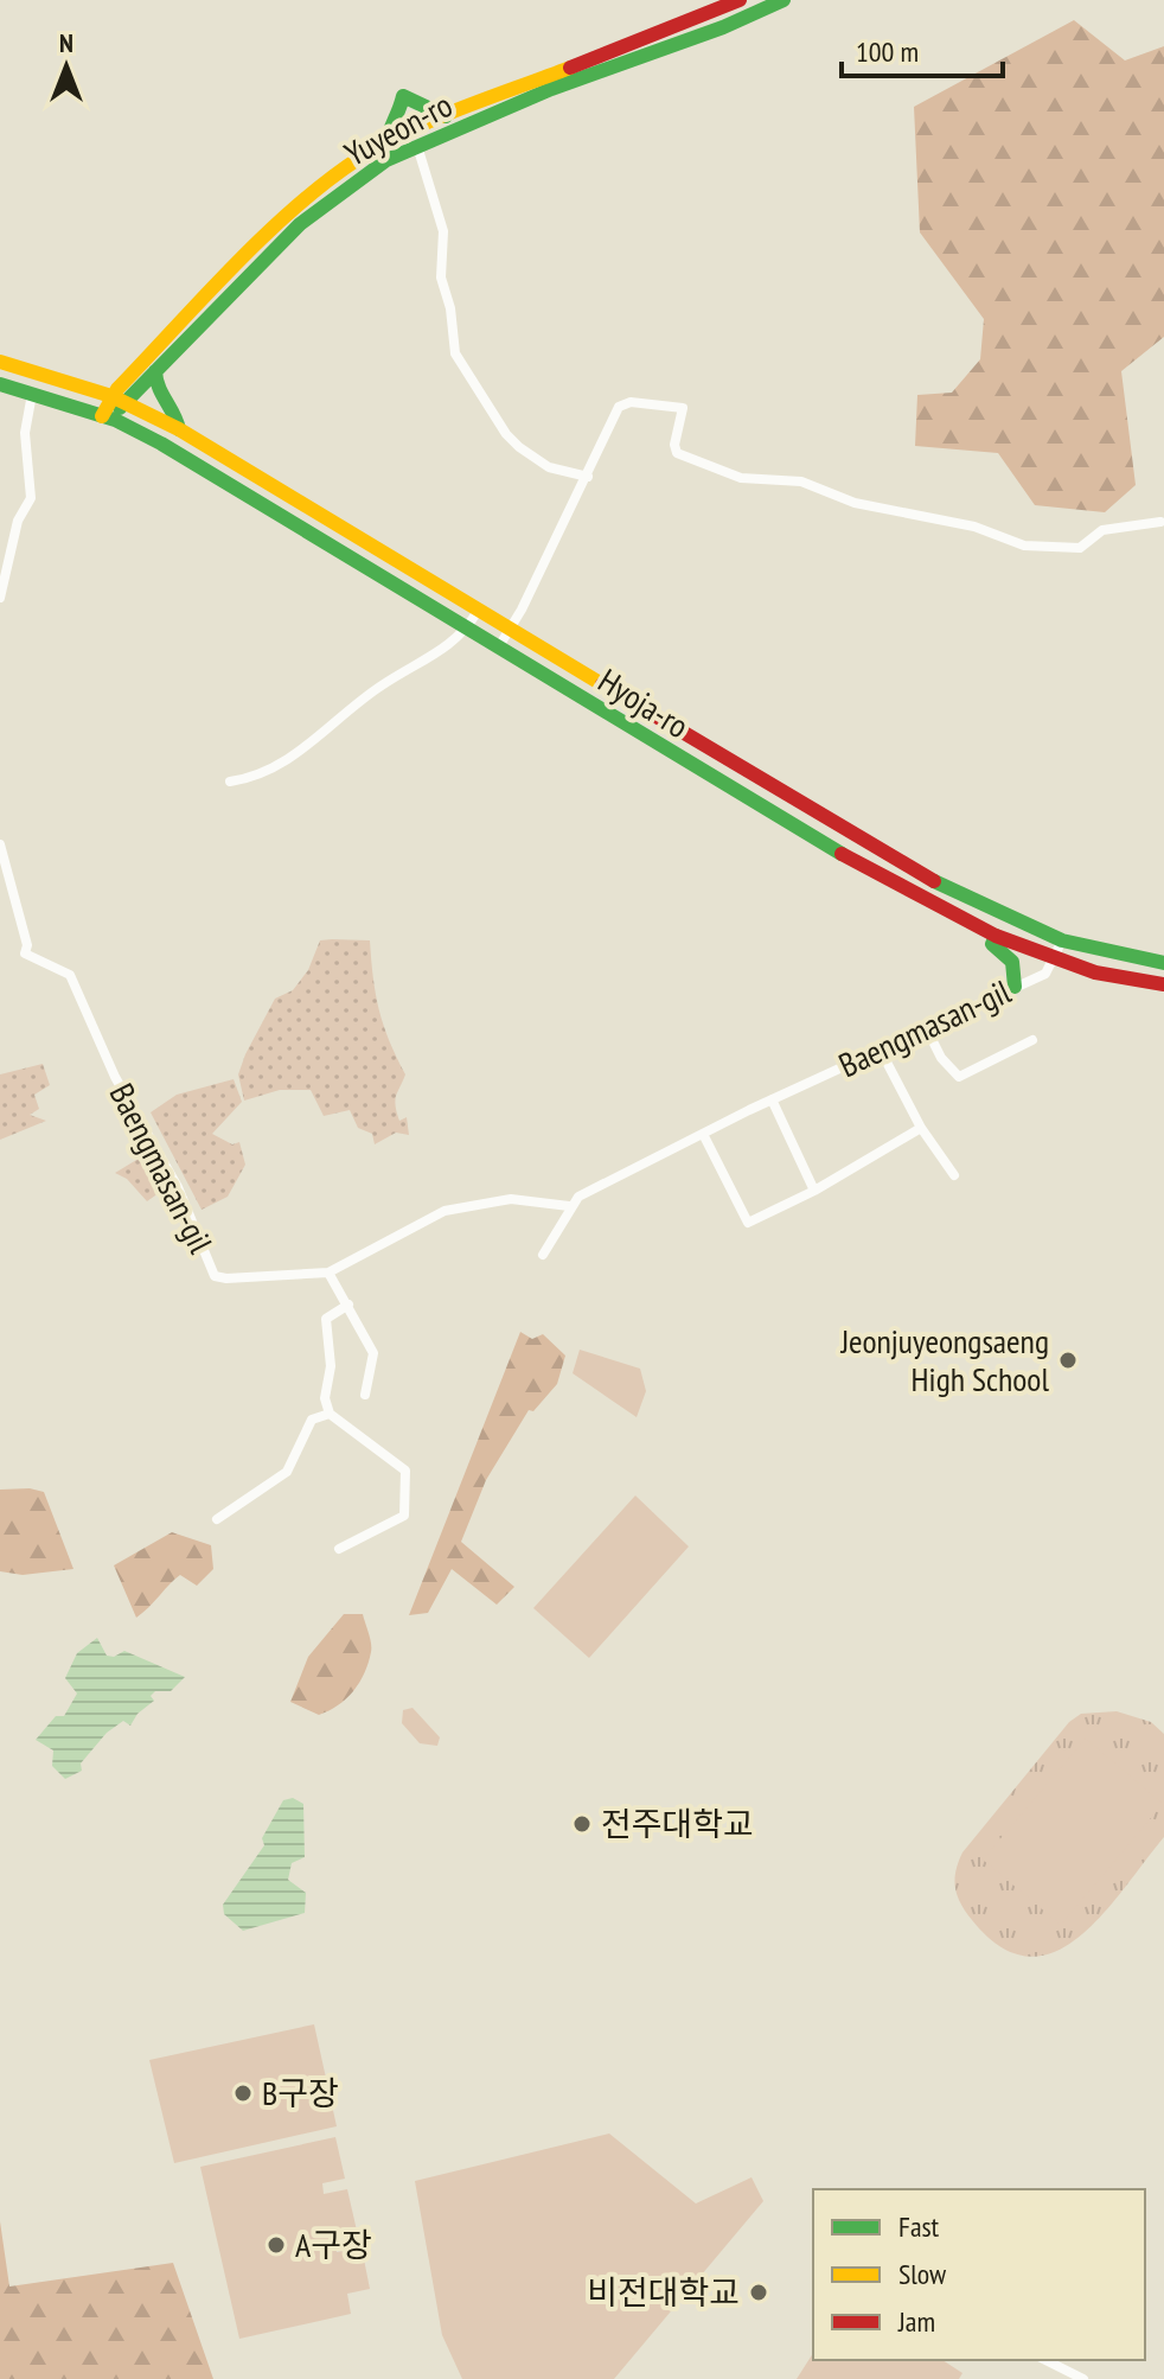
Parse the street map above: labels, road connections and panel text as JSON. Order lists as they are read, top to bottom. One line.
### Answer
{"streets":{"main road":["Yuyeon-ro","Hyoja-ro"],"street":["Baengmasan-gil"]},"crossings":[["Yuyeon-ro","Hyoja-ro"],["Hyoja-ro","Baengmasan-gil"]],"places":["Jeonjuyeongsaeng High School","전주대학교","B구장","A구장","비전대학교"],"legend":["Fast","Slow","Jam"],"scale_bar":"100 m","north":"top"}
